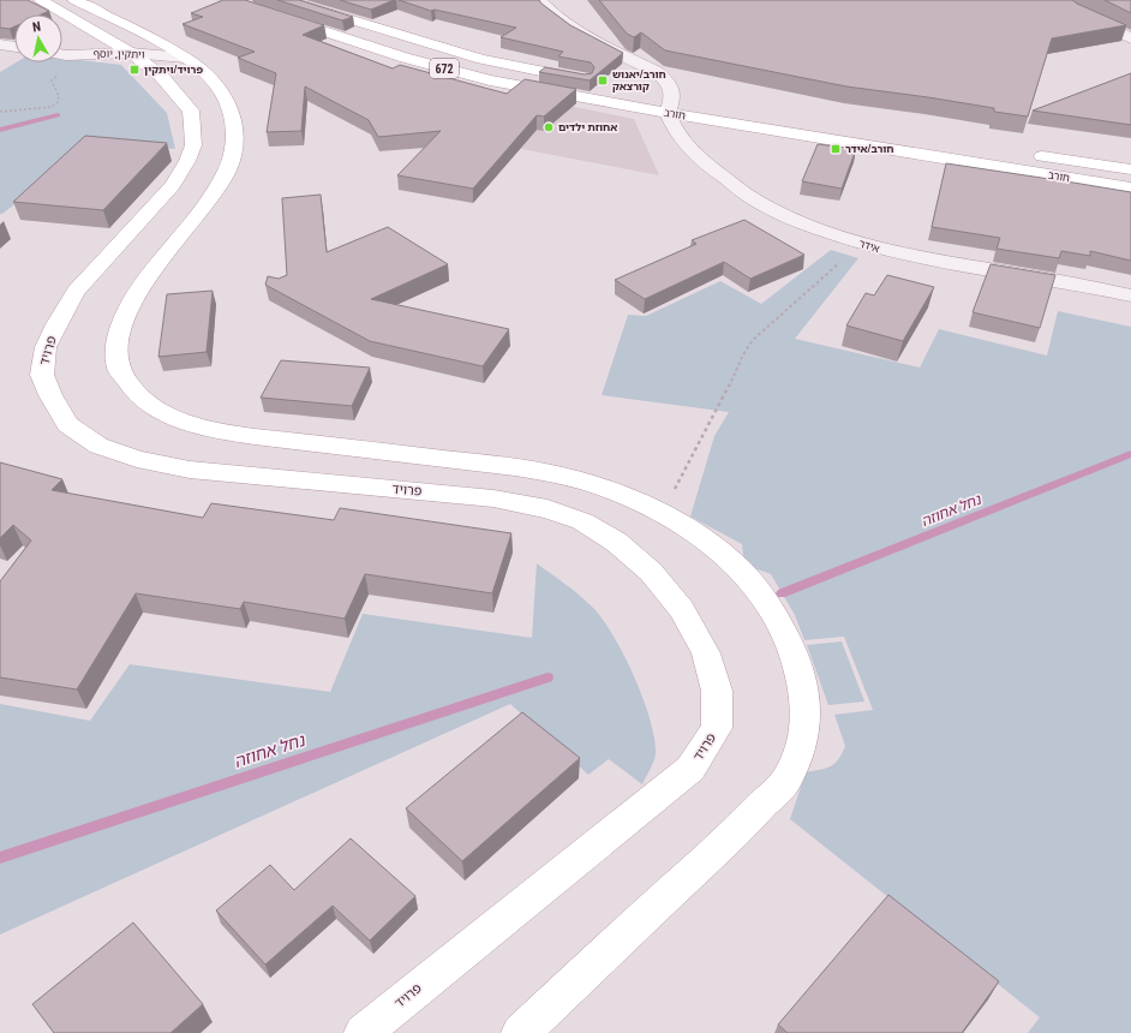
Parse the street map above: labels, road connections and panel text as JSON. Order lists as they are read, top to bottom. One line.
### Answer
{"streets":{"main road":["672","חורב","פרויד"],"street":["ויתקין, יוסף","אידר"]},"crossings":[["ויתקין, יוסף","פרויד"],["חורב","אידר"]],"water":["נחל אחוזה"],"places":{"transit":["פרויד/ויתקין","חורב/יאנוש קורצאק","חורב/אידר"],"other":["אחוזת ילדים"]},"north":"top"}
